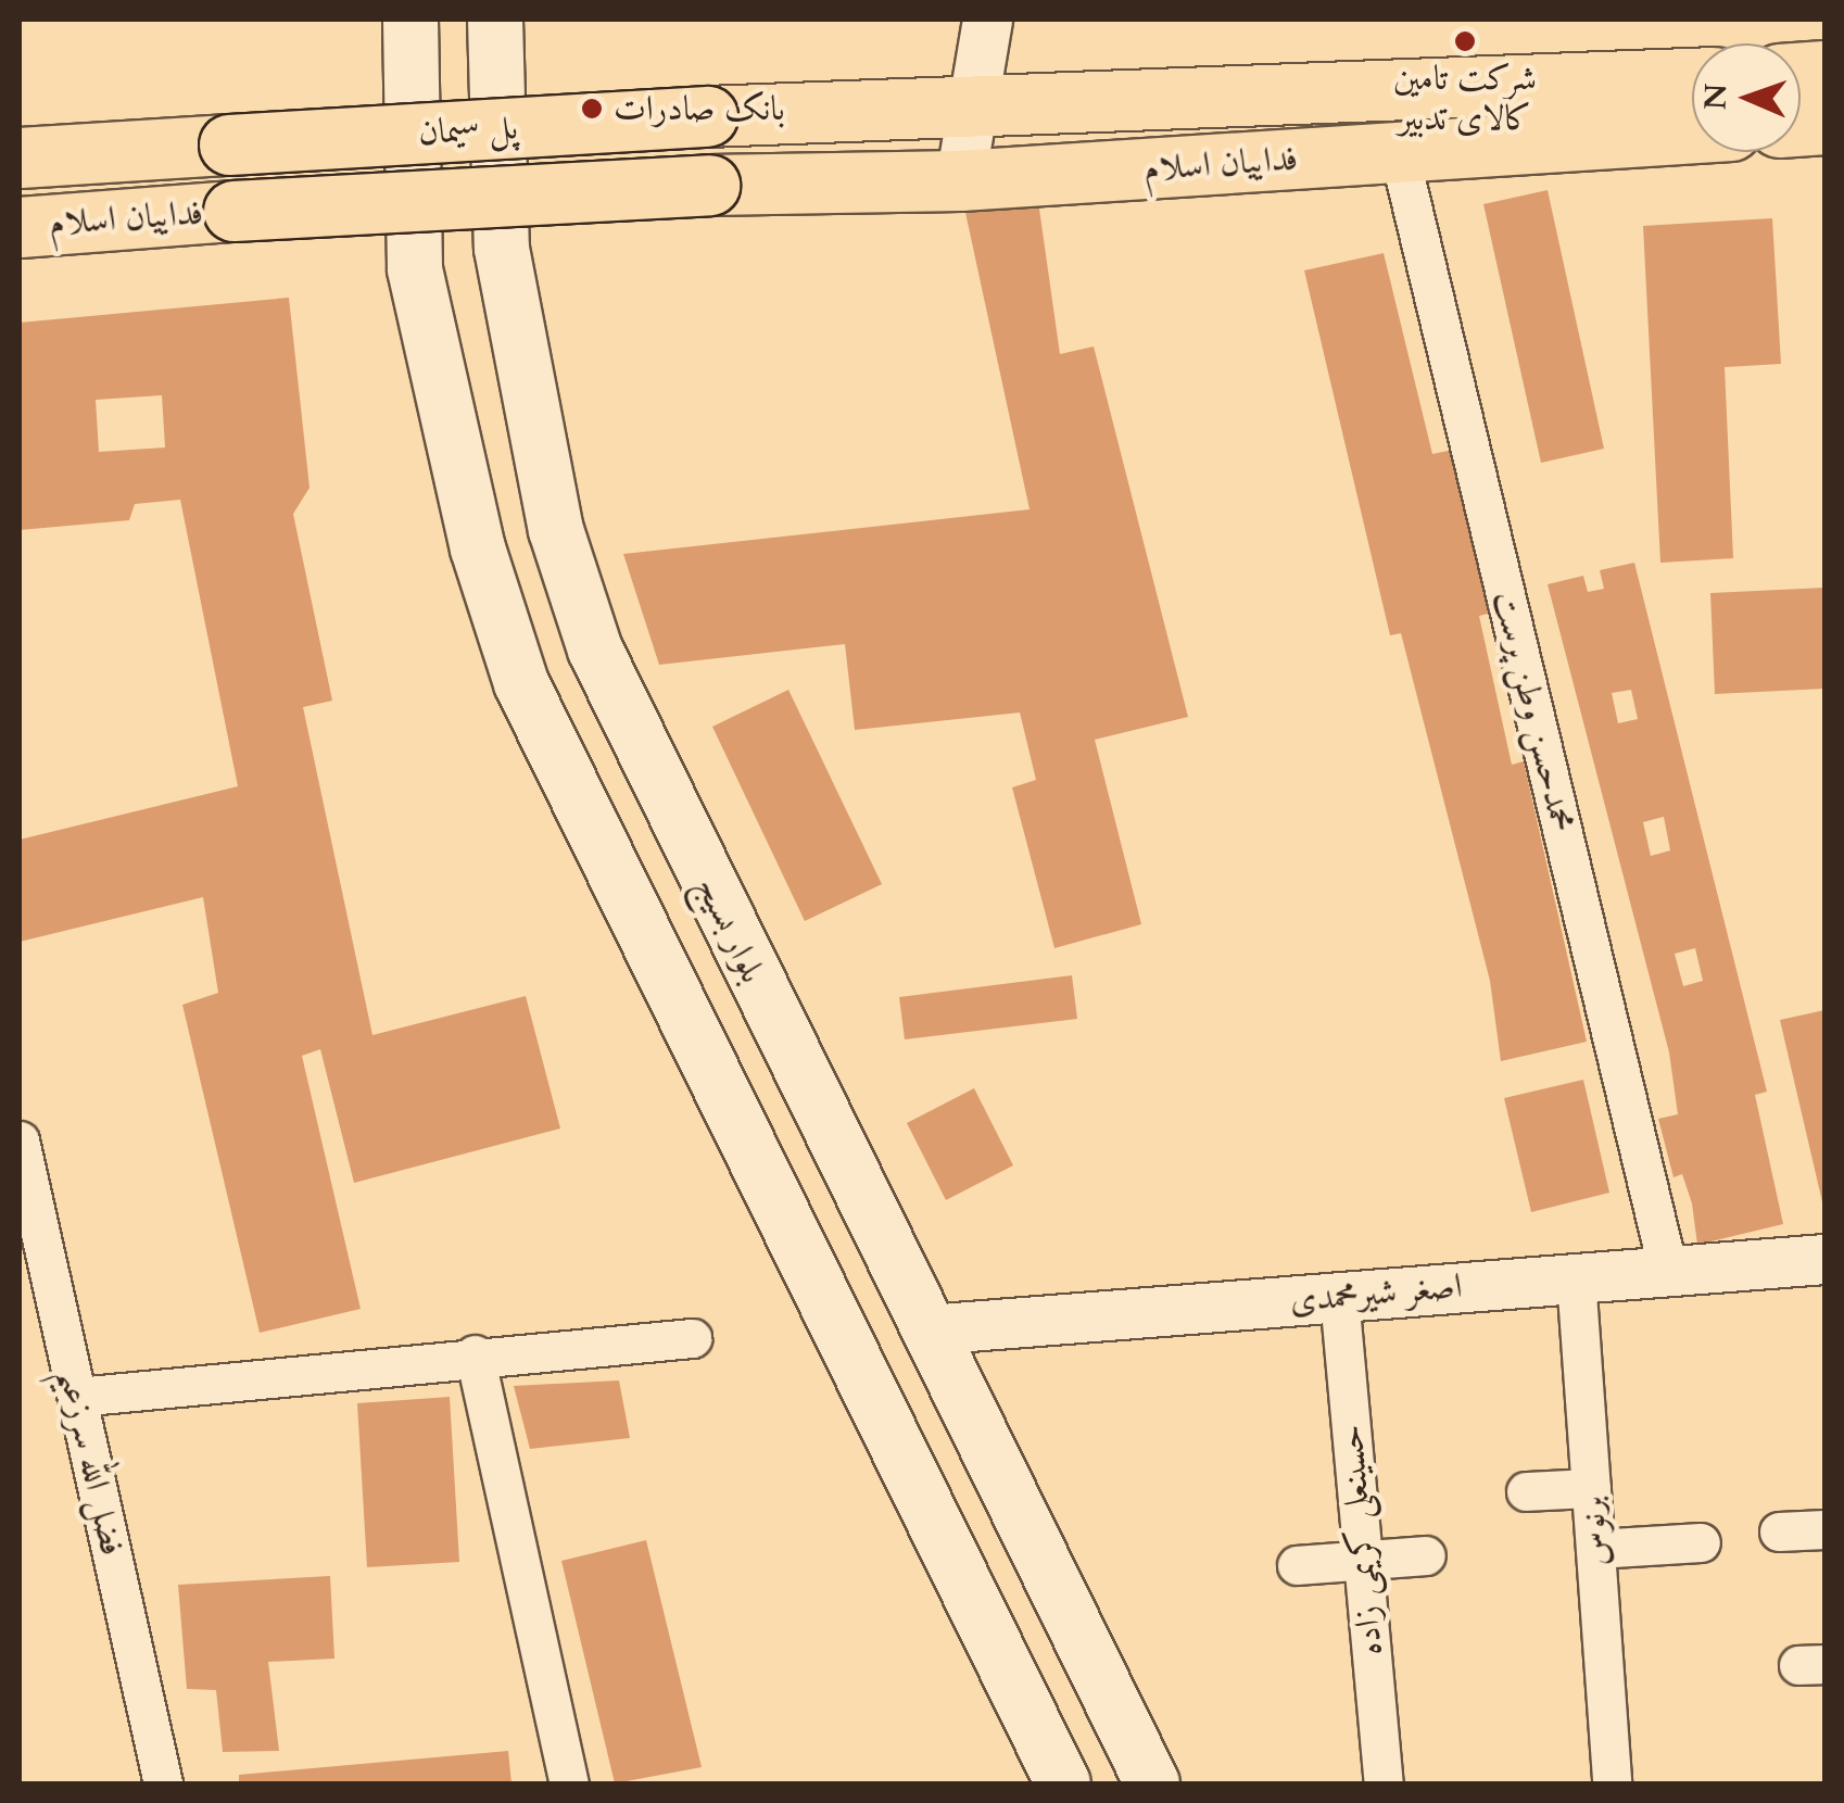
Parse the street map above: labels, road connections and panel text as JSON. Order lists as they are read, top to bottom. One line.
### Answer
{"streets":{"main road":["پل سیمان","فداییان اسلام","بلوار بسیج"],"street":["محمدحسن وطن پرست","اصغر شیرمحمدی","فضل الله سرزعیم","برنوس","حسینعلی کریمی زاده"]},"crossings":[["پل سیمان","فداییان اسلام"],["فداییان اسلام","محمدحسن وطن پرست"],["محمدحسن وطن پرست","اصغر شیرمحمدی"],["بلوار بسیج","اصغر شیرمحمدی"],["اصغر شیرمحمدی","برنوس"],["اصغر شیرمحمدی","حسینعلی کریمی زاده"]],"places":["شرکت تامین کالای تدبیر","بانک صادرات"],"north":"left"}
